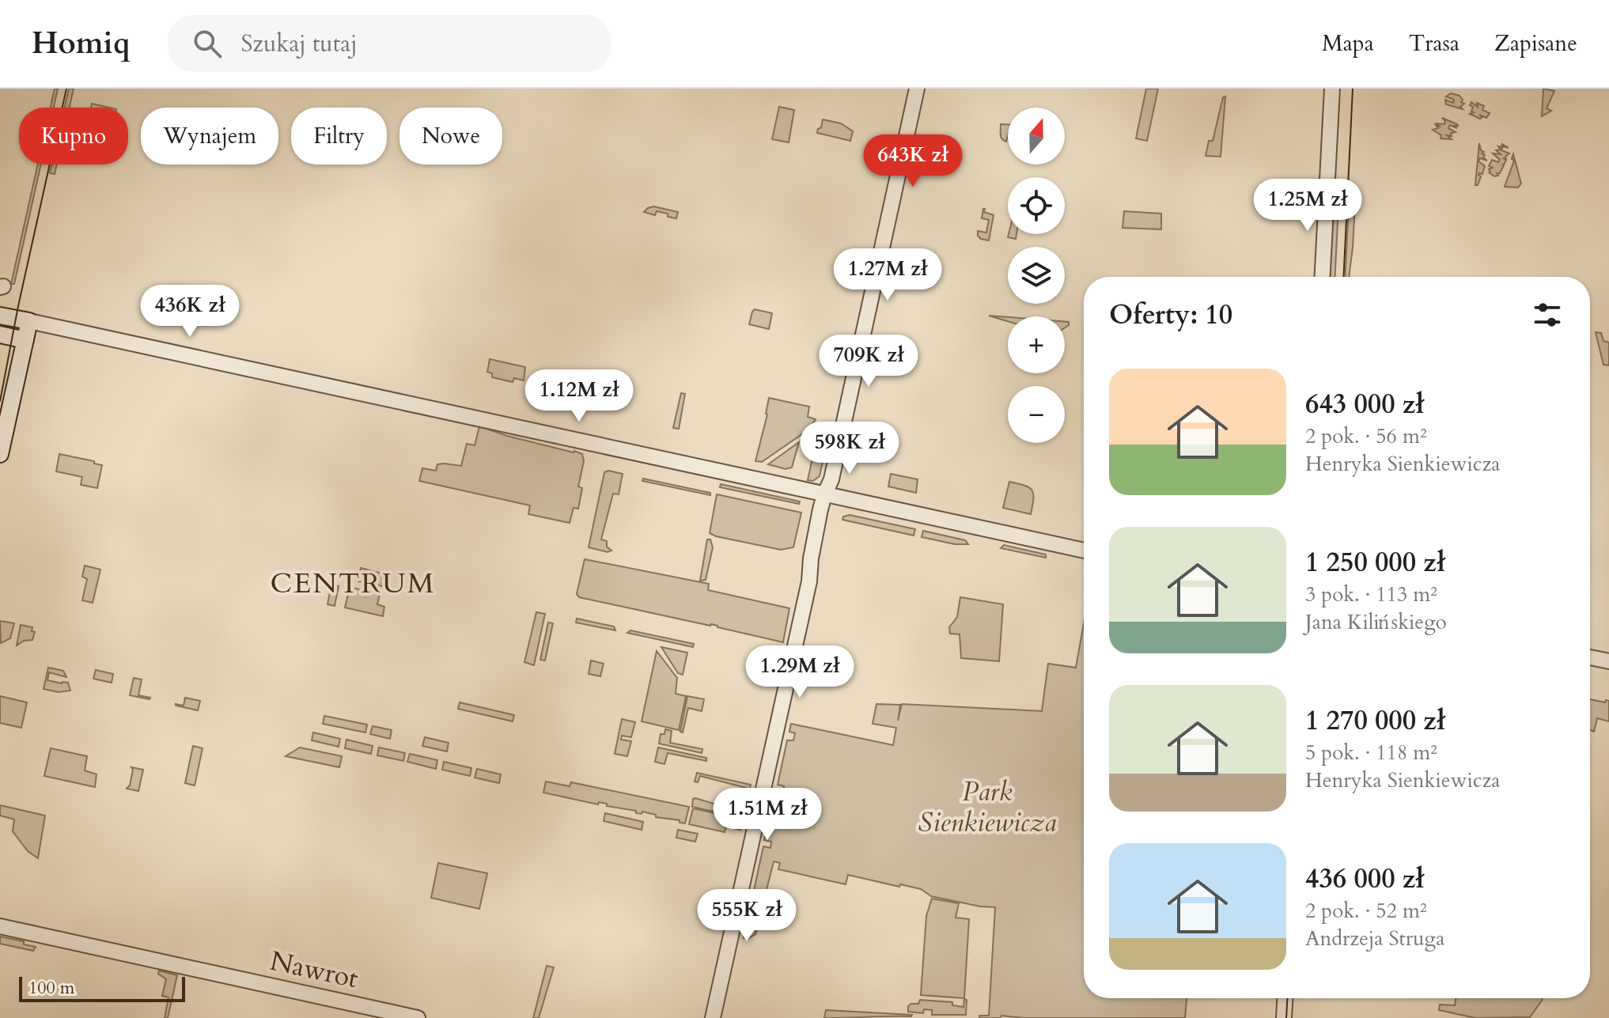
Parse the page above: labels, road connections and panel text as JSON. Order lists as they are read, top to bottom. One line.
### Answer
{"streets":{"street":["Nawrot"]},"districts":["CENTRUM"],"parks":["Park Sienkiewicza"],"scale_bar":"100 m","north":"top","page":{"header":"Homiq","search":"Szukaj tutaj","nav":["Mapa","Trasa","Zapisane"],"map_buttons":["+","−"],"chip":["Kupno","Wynajem","Filtry","Nowe"],"price":["643K zł","1.25M zł","1.27M zł","436K zł","709K zł","1.12M zł","598K zł","1.29M zł","1.51M zł","555K zł"],"heading":"Oferty: 10","list":[{"name":"643 000 zł","note":"2 pok. · 56 m² · Henryka Sienkiewicza"},{"name":"1 250 000 zł","note":"3 pok. · 113 m² · Jana Kilińskiego"},{"name":"1 270 000 zł","note":"5 pok. · 118 m² · Henryka Sienkiewicza"},{"name":"436 000 zł","note":"2 pok. · 52 m² · Andrzeja Struga"}],"scale":"100 m"}}
